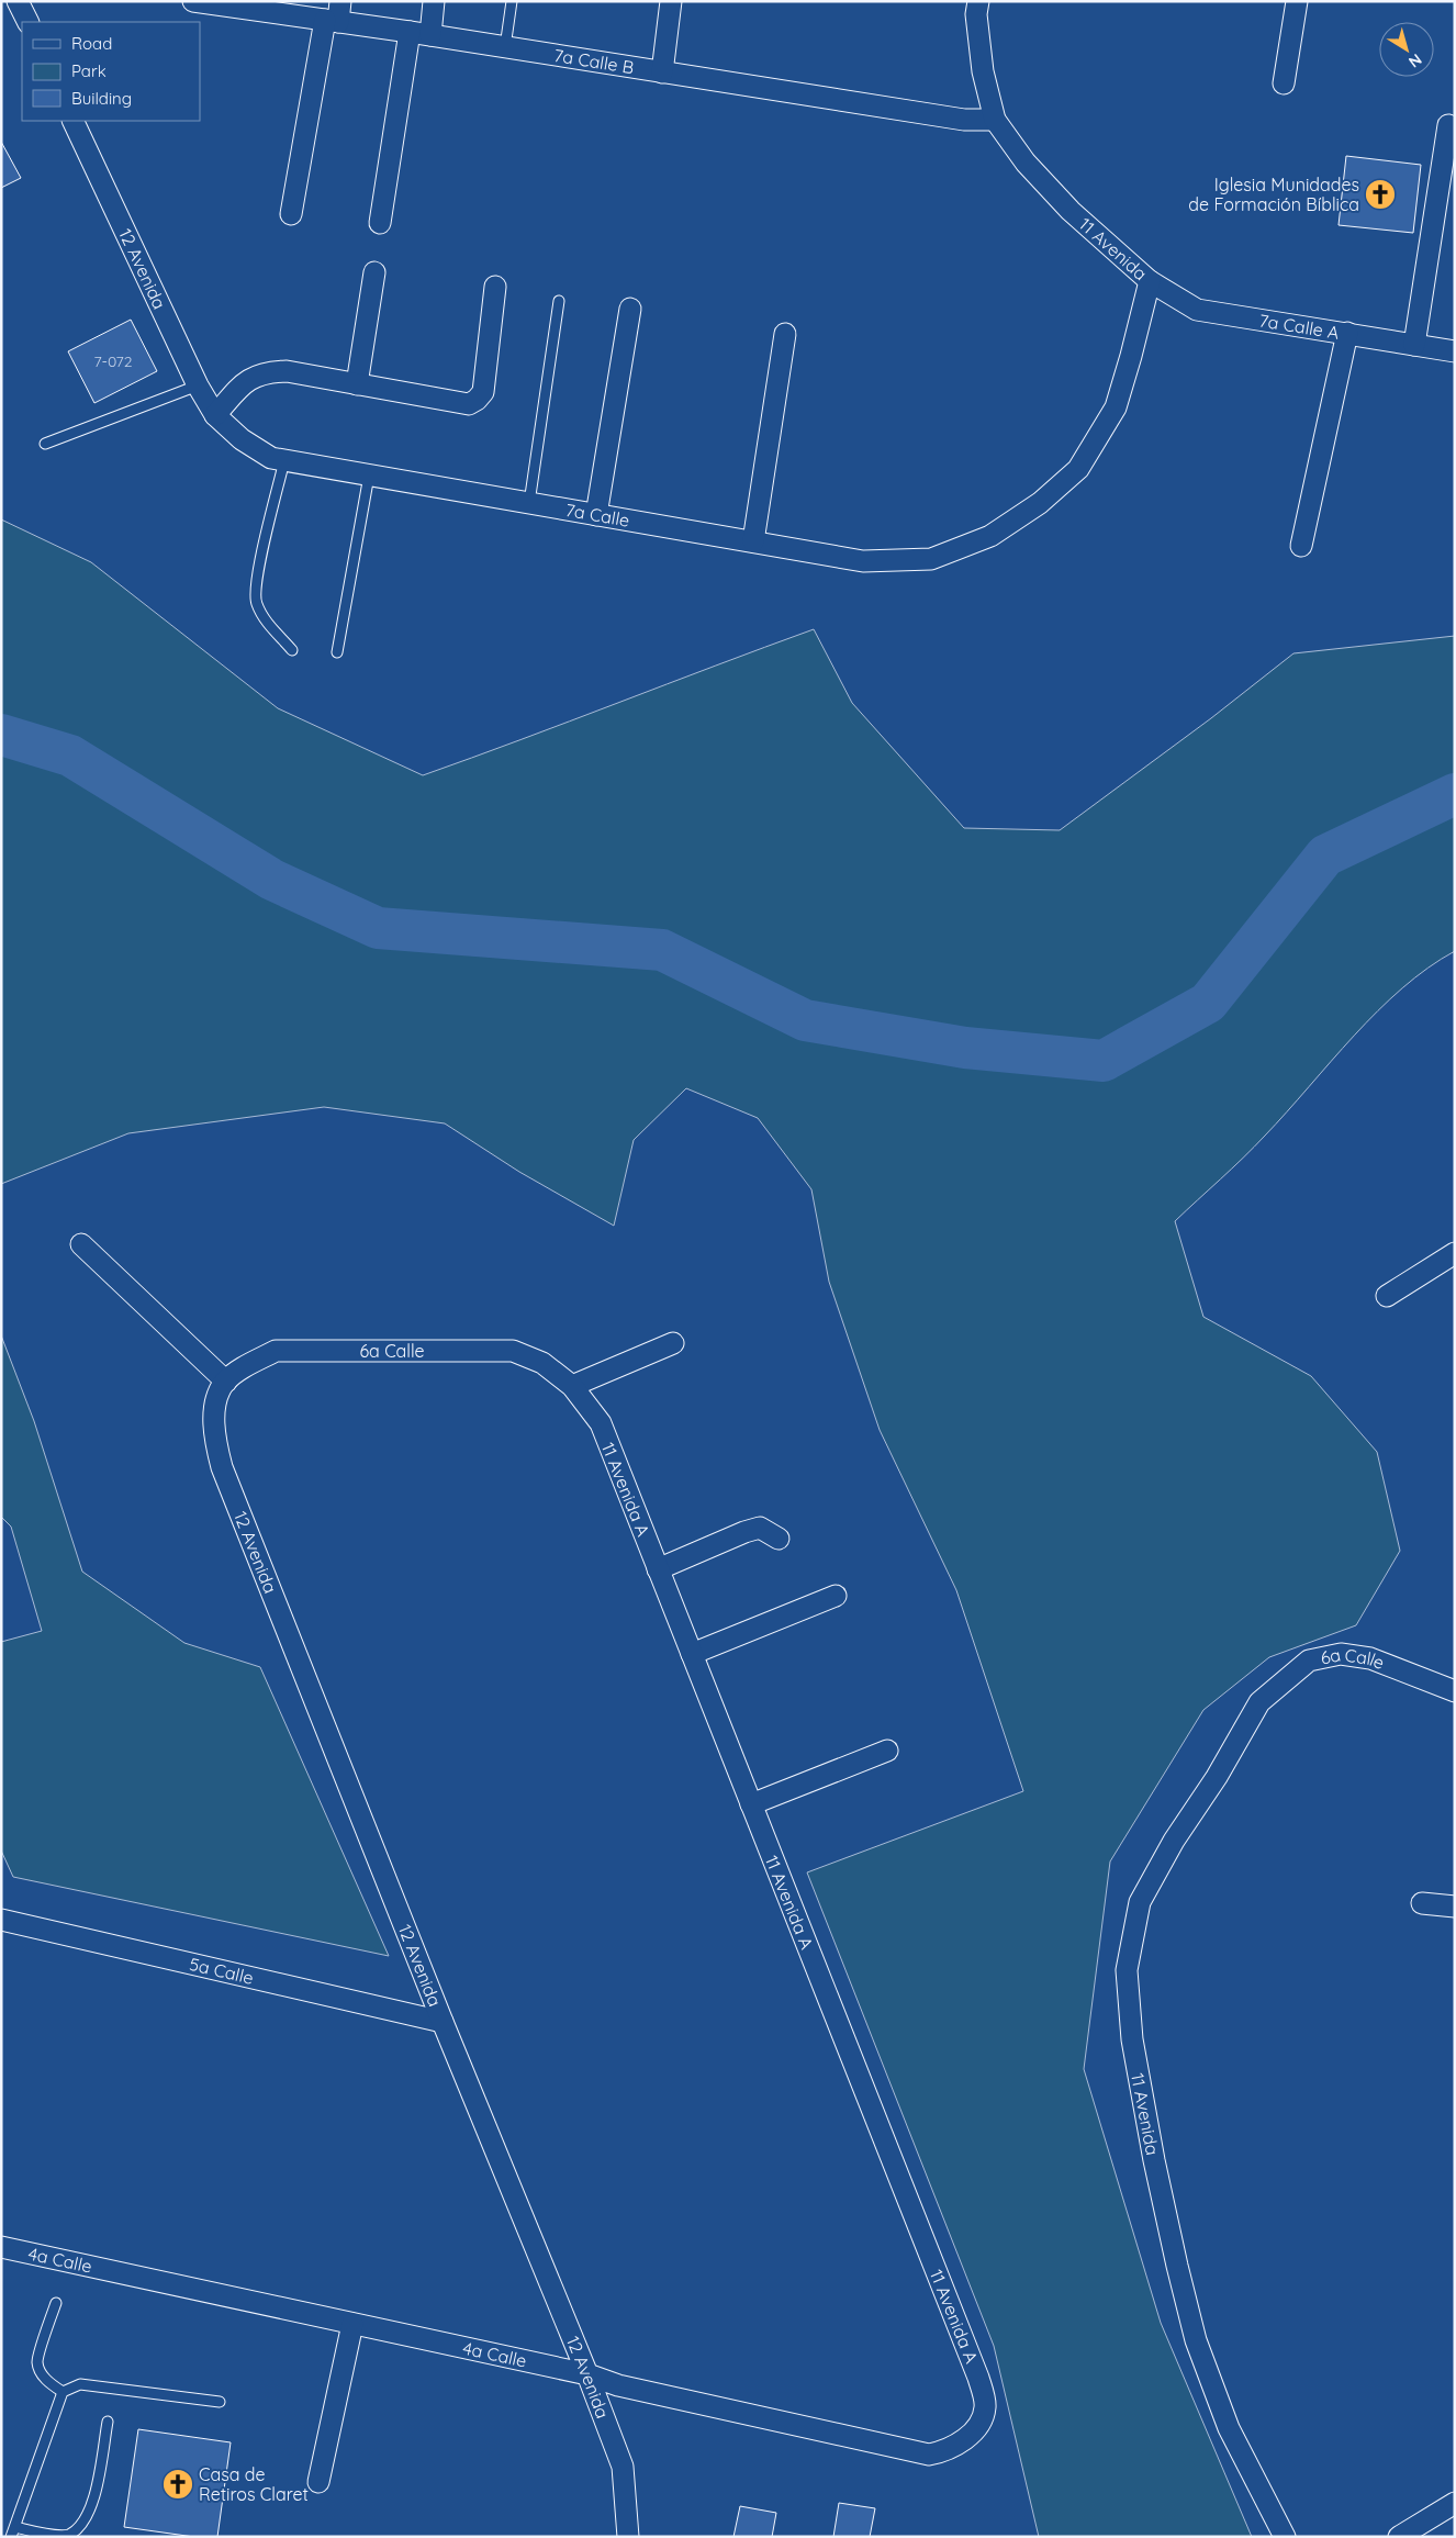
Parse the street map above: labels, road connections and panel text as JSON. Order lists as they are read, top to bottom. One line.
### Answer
{"streets":{"street":["7a Calle B","11 Avenida","12 Avenida","7a Calle A","7a Calle","6a Calle","11 Avenida A","5a Calle","4a Calle"]},"crossings":[["7a Calle B","11 Avenida"],["11 Avenida","7a Calle A"],["11 Avenida","7a Calle"],["11 Avenida","6a Calle"],["12 Avenida","7a Calle"],["12 Avenida","6a Calle"],["12 Avenida","5a Calle"],["12 Avenida","4a Calle"],["6a Calle","11 Avenida A"],["11 Avenida A","4a Calle"]],"places":{"church":["Iglesia Munidades de Formación Bíblica","Casa de Retiros Claret"]},"house_numbers":["7-072"],"legend":["Road","Park","Building"],"north":"bottom right"}
